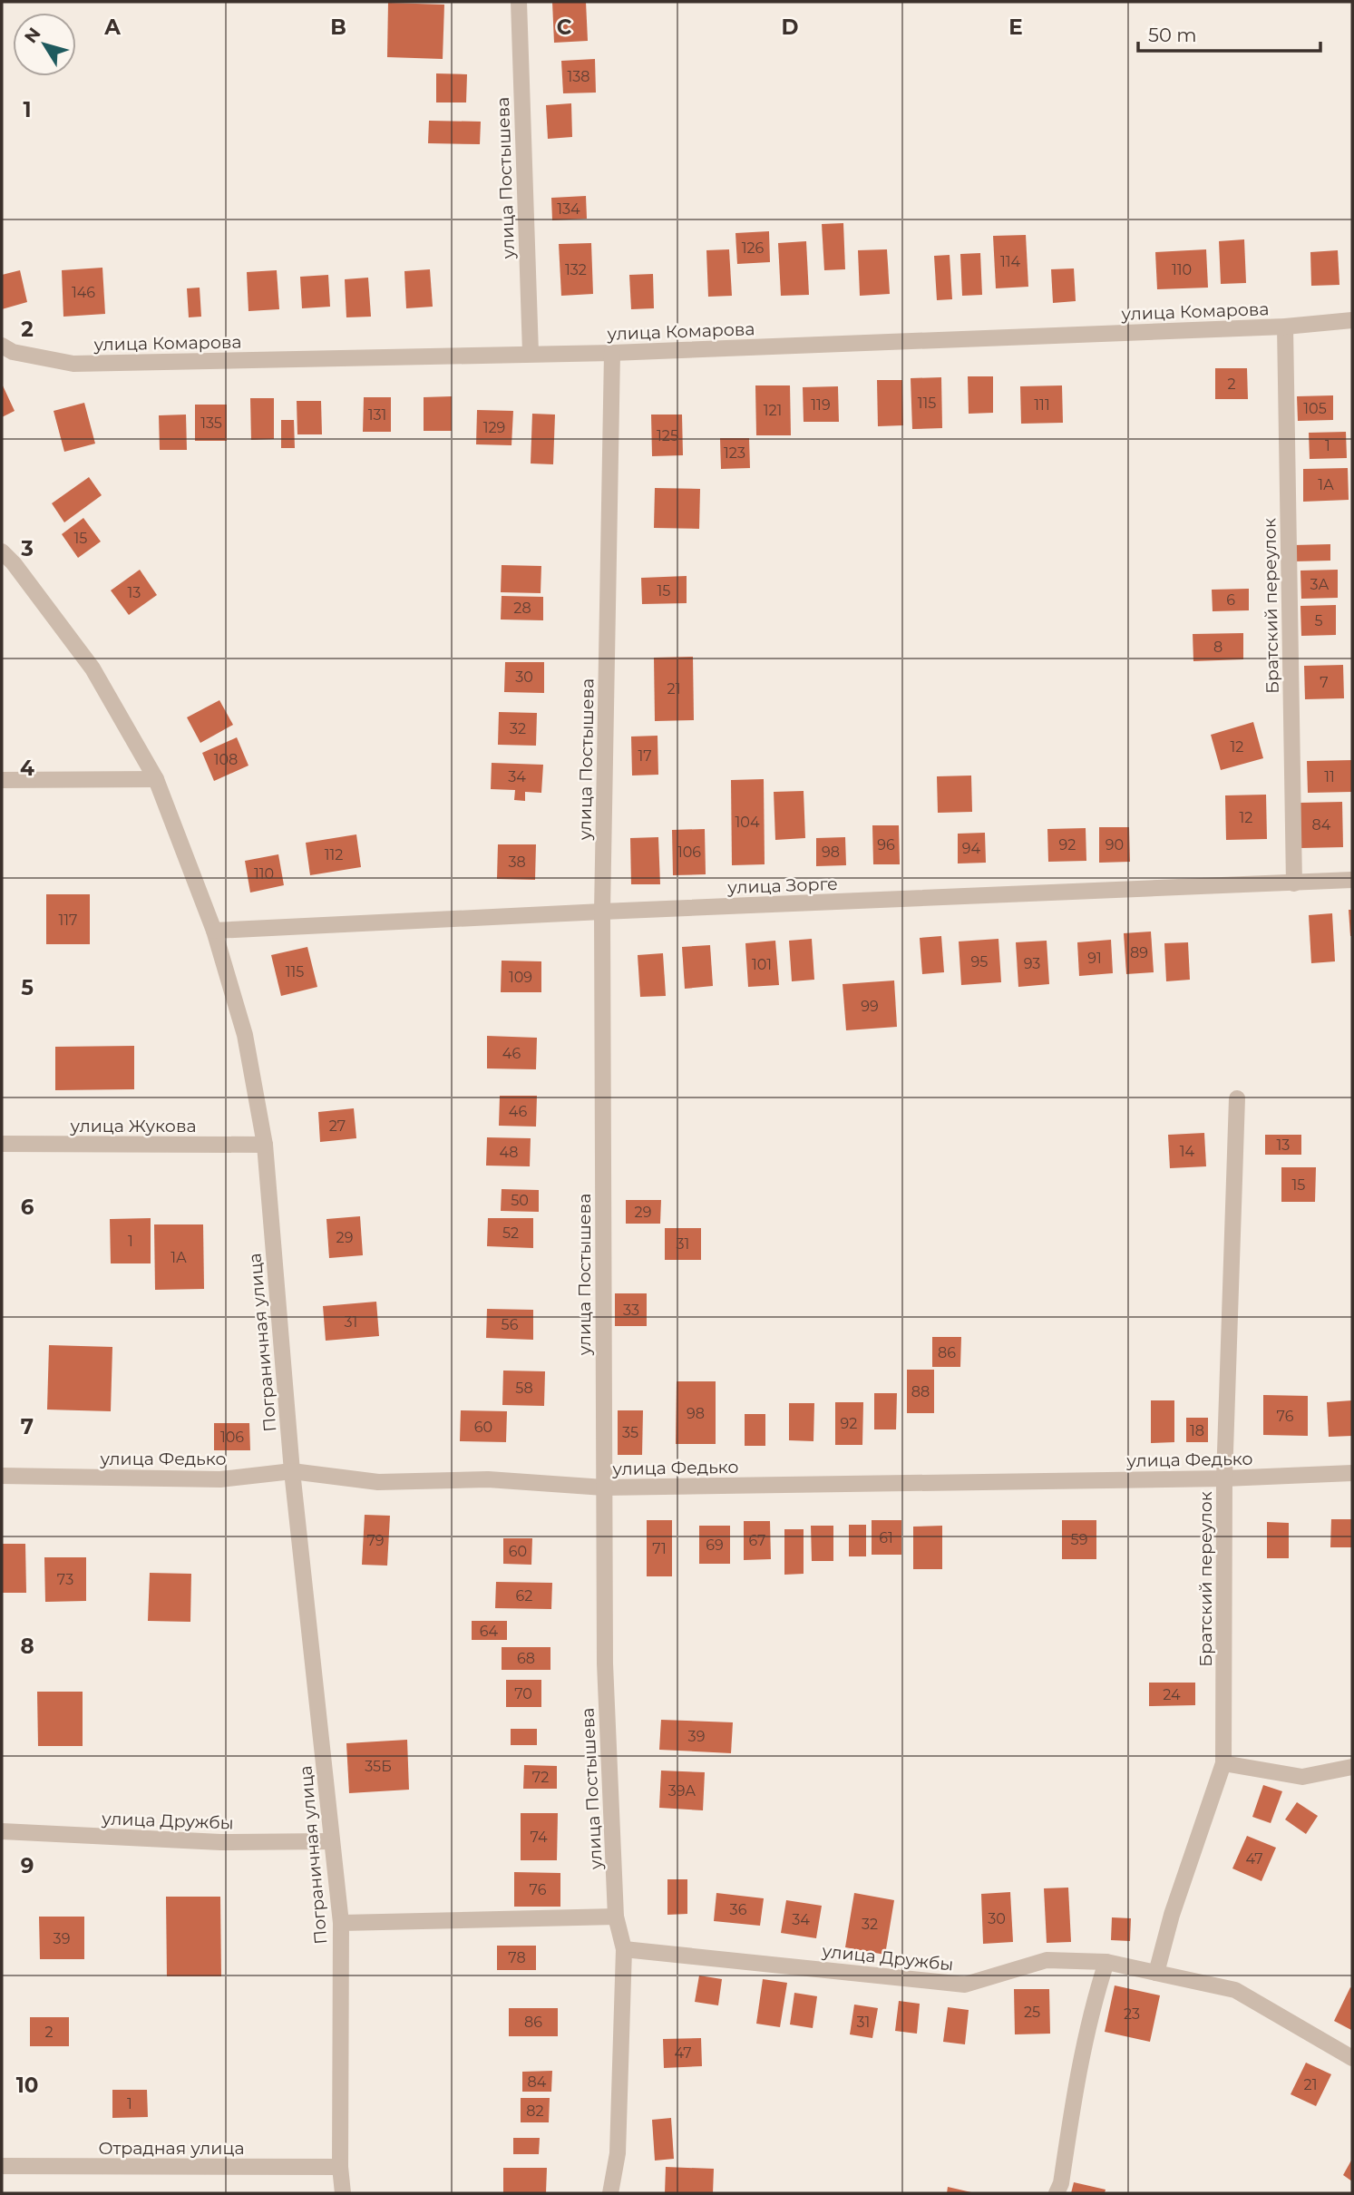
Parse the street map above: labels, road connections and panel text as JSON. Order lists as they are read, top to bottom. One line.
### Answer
{"streets":{"street":["улица Постышева","улица Комарова","Братский переулок","улица Зорге","улица Жукова","Пограничная улица","улица Федько","улица Дружбы","Отрадная улица"]},"crossings":[["улица Постышева","улица Комарова"],["улица Постышева","улица Зорге"],["улица Постышева","улица Федько"],["улица Постышева","улица Дружбы"],["улица Комарова","Братский переулок"],["Братский переулок","улица Зорге"],["Братский переулок","улица Федько"],["Братский переулок","улица Дружбы"],["улица Зорге","Пограничная улица"],["улица Жукова","Пограничная улица"],["Пограничная улица","улица Федько"],["Пограничная улица","улица Дружбы"],["Пограничная улица","Отрадная улица"]],"house_numbers":["138","134","126","114","132","110","146","2","115","119","111","105","121","131","135","129","125","1","123","1А","15","3А","15","13","6","28","5","8","30","7","21","32","12","17","108","34","11","12","104","84","96","92","90","94","106","98","112","38","110","117","89","91","95","93","101","115","109","99","46","46","27","13","14","48","15","50","29","52","29","1","31","1А","33","31","56","86","58","88","98","76","92","60","18","35","106","61","59","79","67","69","71","60","73","62","64","68","70","24","39","35Б","72","39А","74","47","76","36","30","34","32","39","78","25","23","86","31","2","47","84","21","1","82"],"scale_bar":"50 m","north":"top left","grid":{"columns":["A","B","C","D","E"],"rows":["1","2","3","4","5","6","7","8","9","10"]}}
